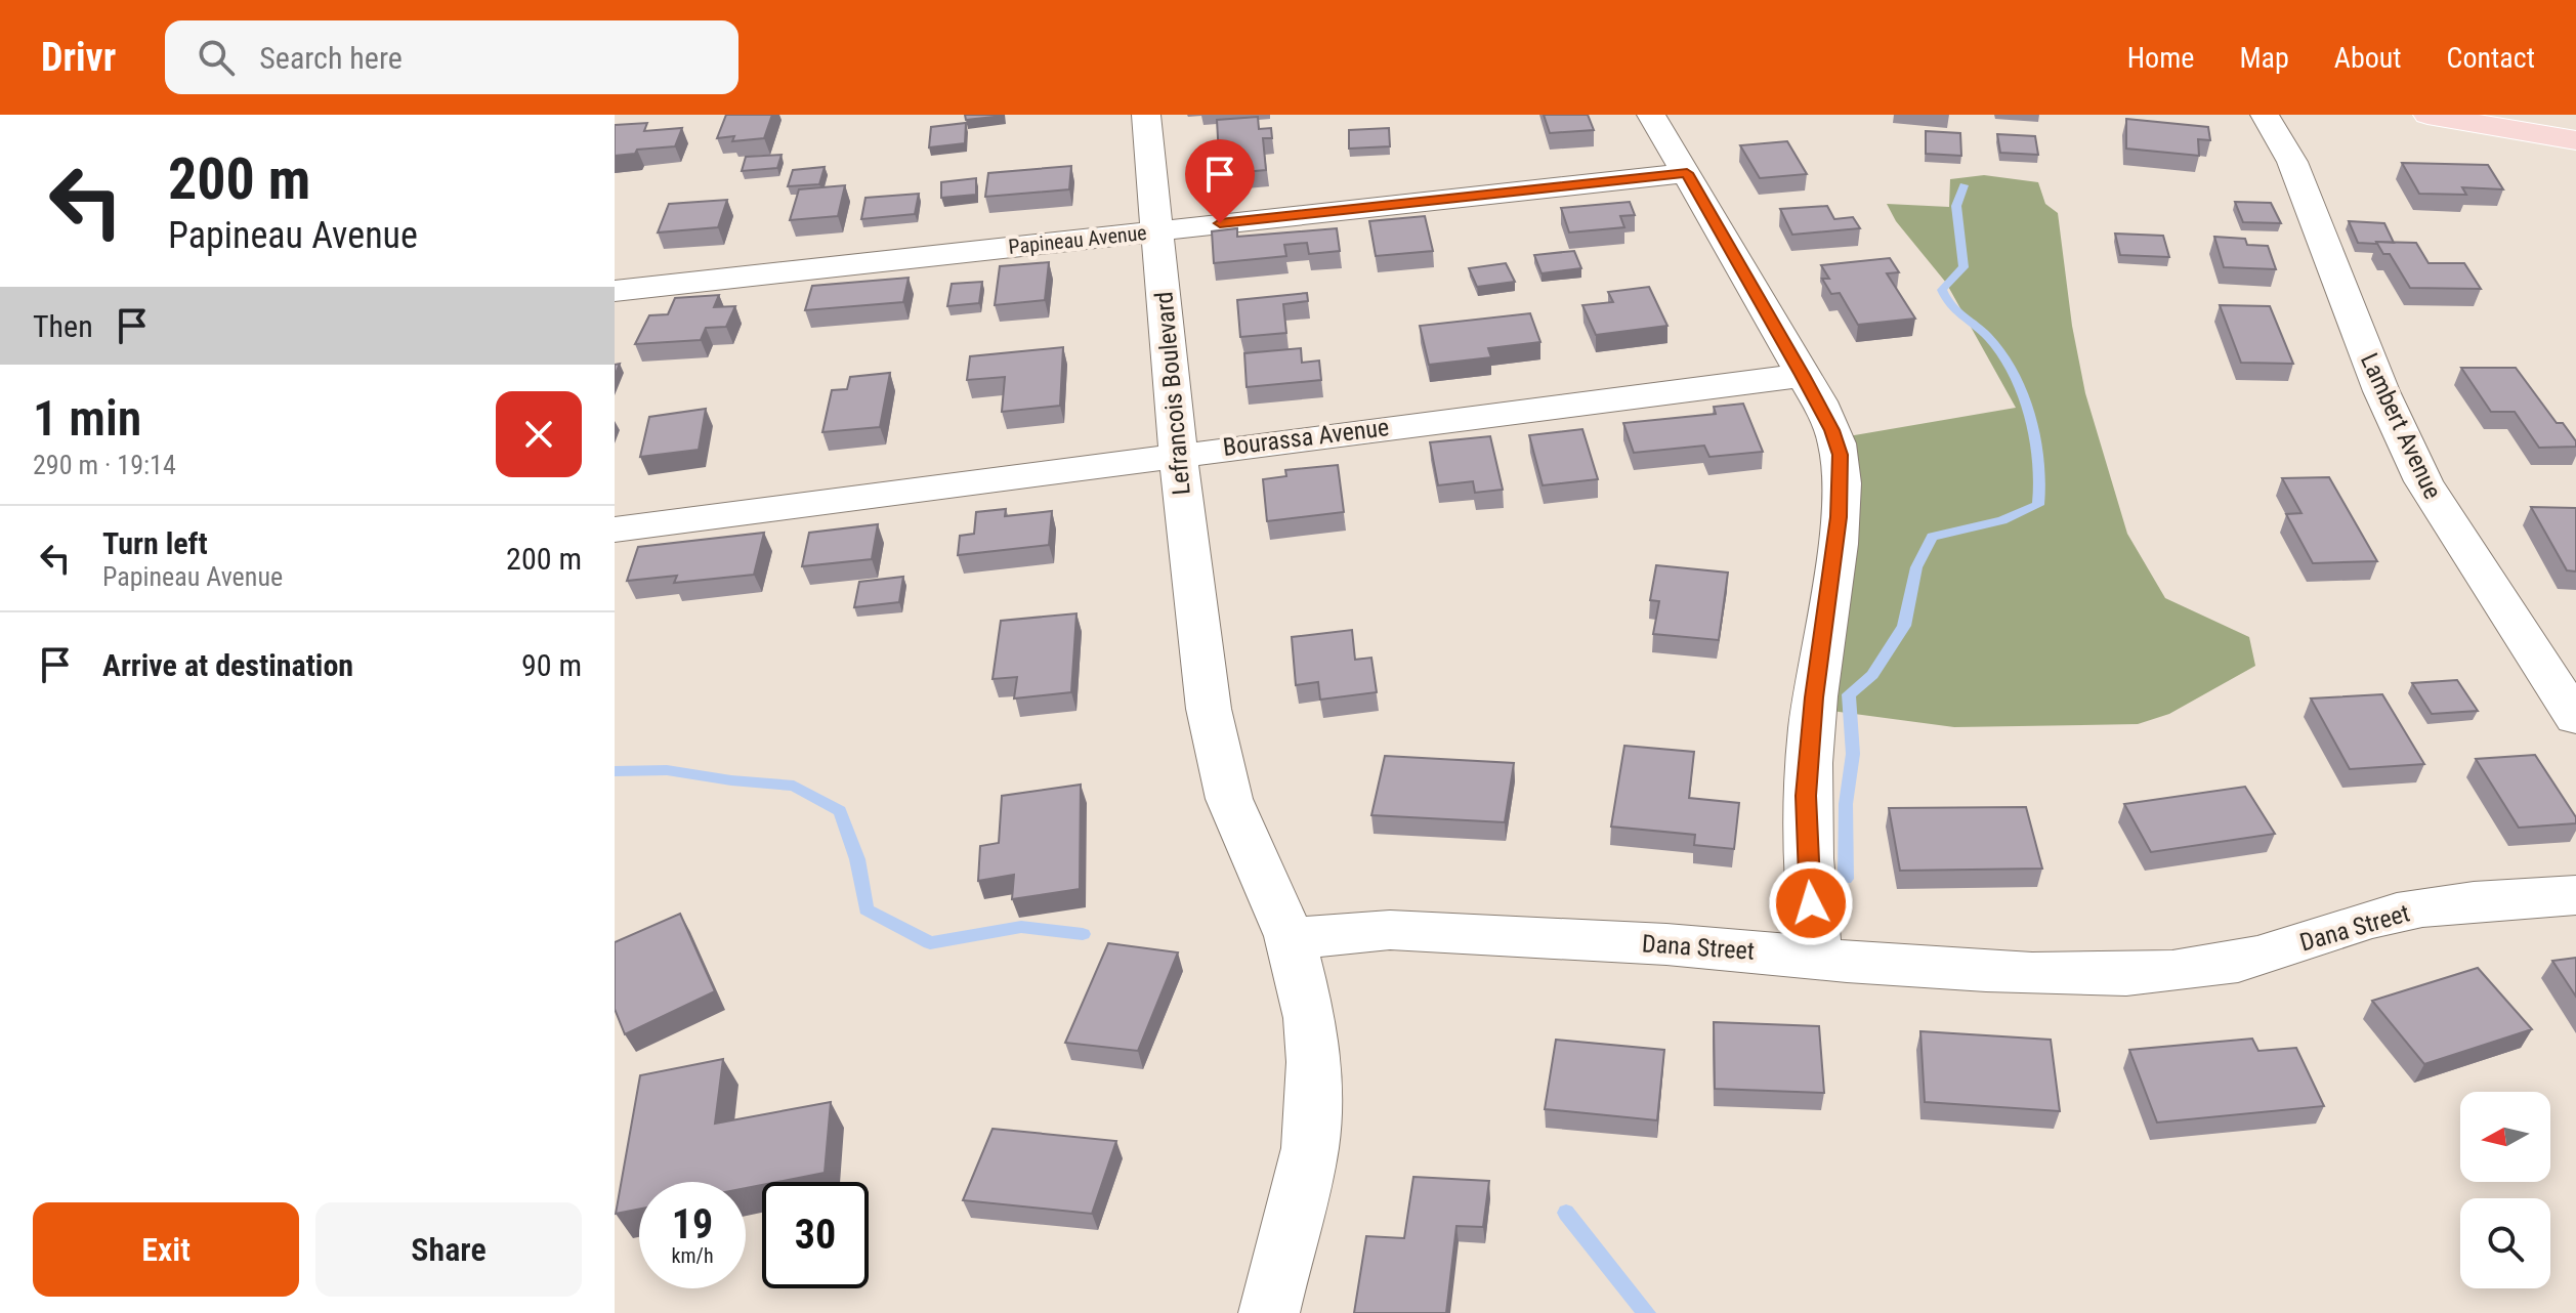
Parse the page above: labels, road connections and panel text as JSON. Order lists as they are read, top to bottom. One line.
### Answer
{"streets":{"street":["Papineau Avenue","Lefrancois Boulevard","Lambert Avenue","Bourassa Avenue","Dana Street"]},"crossings":[["Papineau Avenue","Lefrancois Boulevard"],["Lefrancois Boulevard","Bourassa Avenue"],["Lefrancois Boulevard","Dana Street"]],"north":"left","page":{"header":"Drivr","search":"Search here","nav":["Home","Map","About","Contact"],"turn":["200 m","Papineau Avenue"],"then":"Then","heading":["1 min","290 m · 19:14"],"list":[{"name":"Turn left","note":"Papineau Avenue","value":"200 m"},{"name":"Arrive at destination","value":"90 m"}],"speed":"19 km/h","limit":"30","buttons":["Exit","Share"]}}
